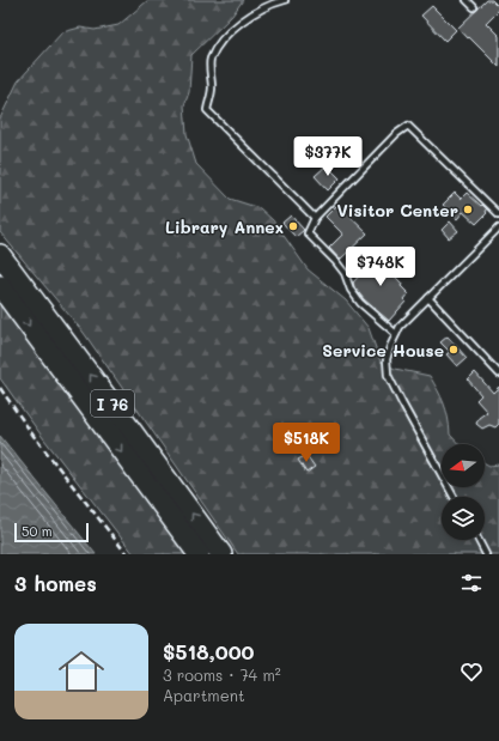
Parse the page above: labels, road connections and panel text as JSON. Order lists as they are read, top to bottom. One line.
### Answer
{"streets":{"highway":["I 76"]},"places":["Visitor Center","Library Annex","Service House"],"scale_bar":"50 m","north":"left","page":{"price":["$377K","$748K","$518K"],"scale":"50 m","heading":"3 homes","list":[{"name":"$518,000","note":"3 rooms · 74 m² · Apartment"}]}}
